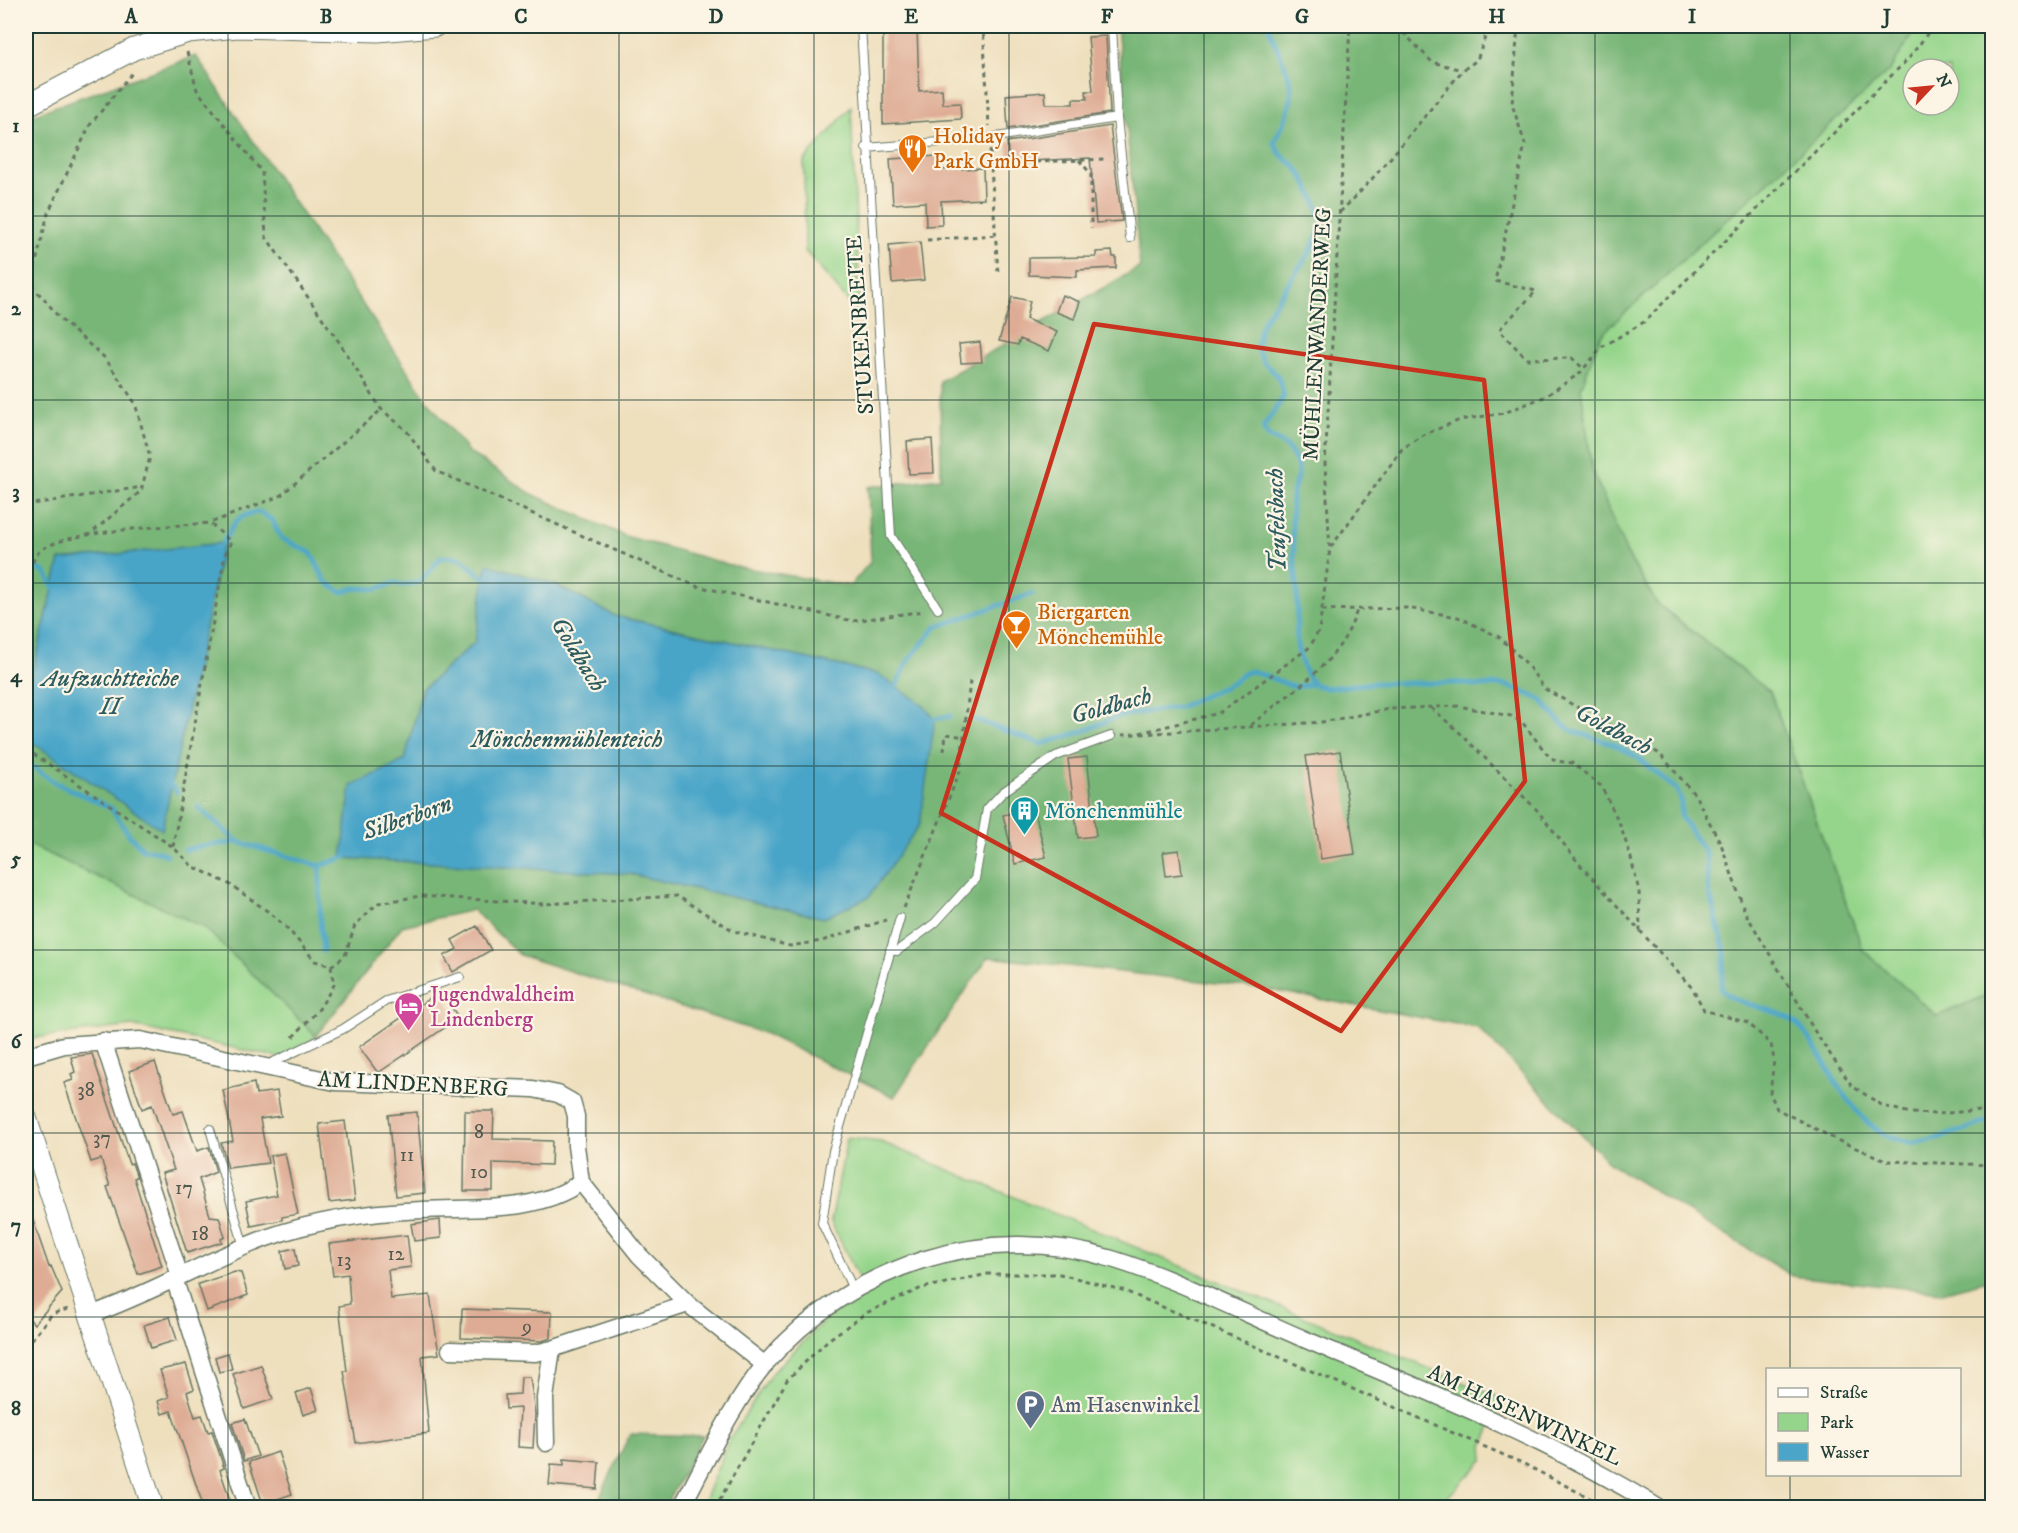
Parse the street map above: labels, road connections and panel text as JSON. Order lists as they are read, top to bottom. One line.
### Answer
{"streets":{"street":["AM LINDENBERG","AM HASENWINKEL"],"lane":["STUKENBREITE"],"path":["MÜHLENWANDERWEG"]},"water":["Teufelsbach","Goldbach","Aufzuchtteiche II","Mönchenmühlenteich","Silberborn"],"places":{"restaurant":["Holiday Park GmbH"],"bar":["Biergarten Mönchemühle"],"building":["Mönchenmühle"],"hotel":["Jugendwaldheim Lindenberg"],"parking":["Am Hasenwinkel"]},"house_numbers":["38","8","37","11","10","17","18","12","13","9"],"legend":["Straße","Park","Wasser"],"north":"top right","grid":{"columns":["A","B","C","D","E","F","G","H","I","J"],"rows":["1","2","3","4","5","6","7","8"]}}
